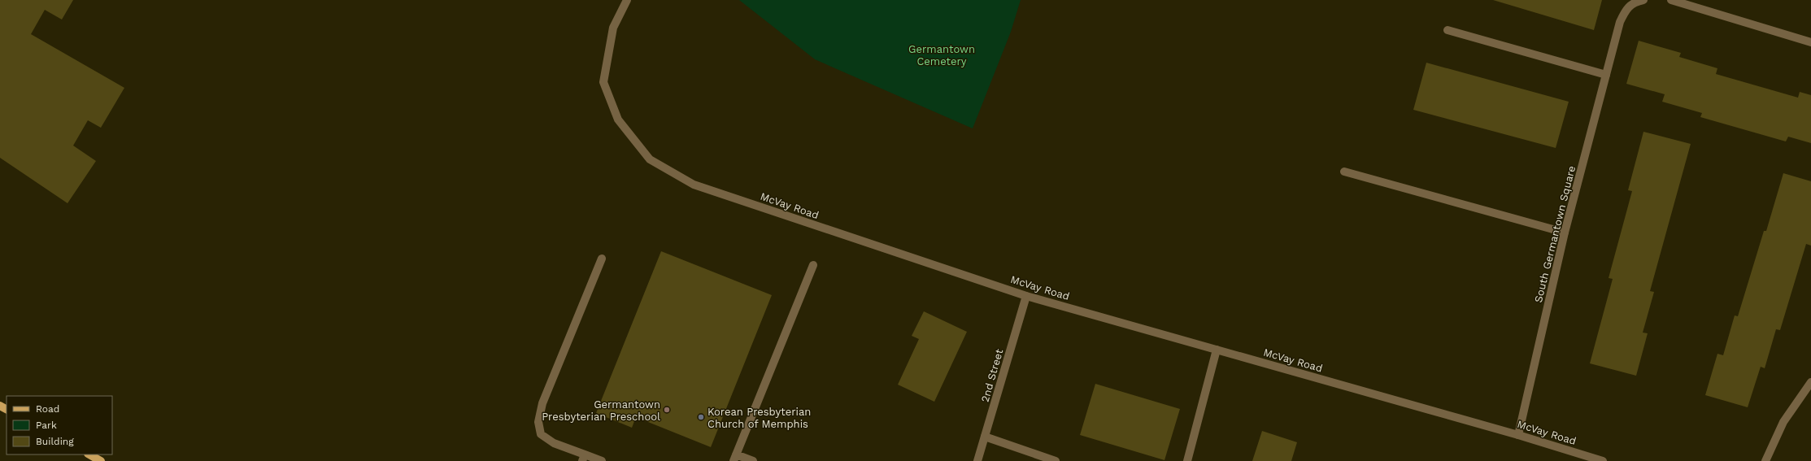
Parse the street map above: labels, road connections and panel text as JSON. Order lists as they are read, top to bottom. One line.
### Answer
{"streets":{"street":["McVay Road","South Germantown Square","2nd Street"]},"crossings":[["McVay Road","South Germantown Square"],["McVay Road","2nd Street"]],"parks":["Germantown Cemetery"],"places":["Germantown Presbyterian Preschool","Korean Presbyterian Church of Memphis"],"legend":["Road","Park","Building"]}
